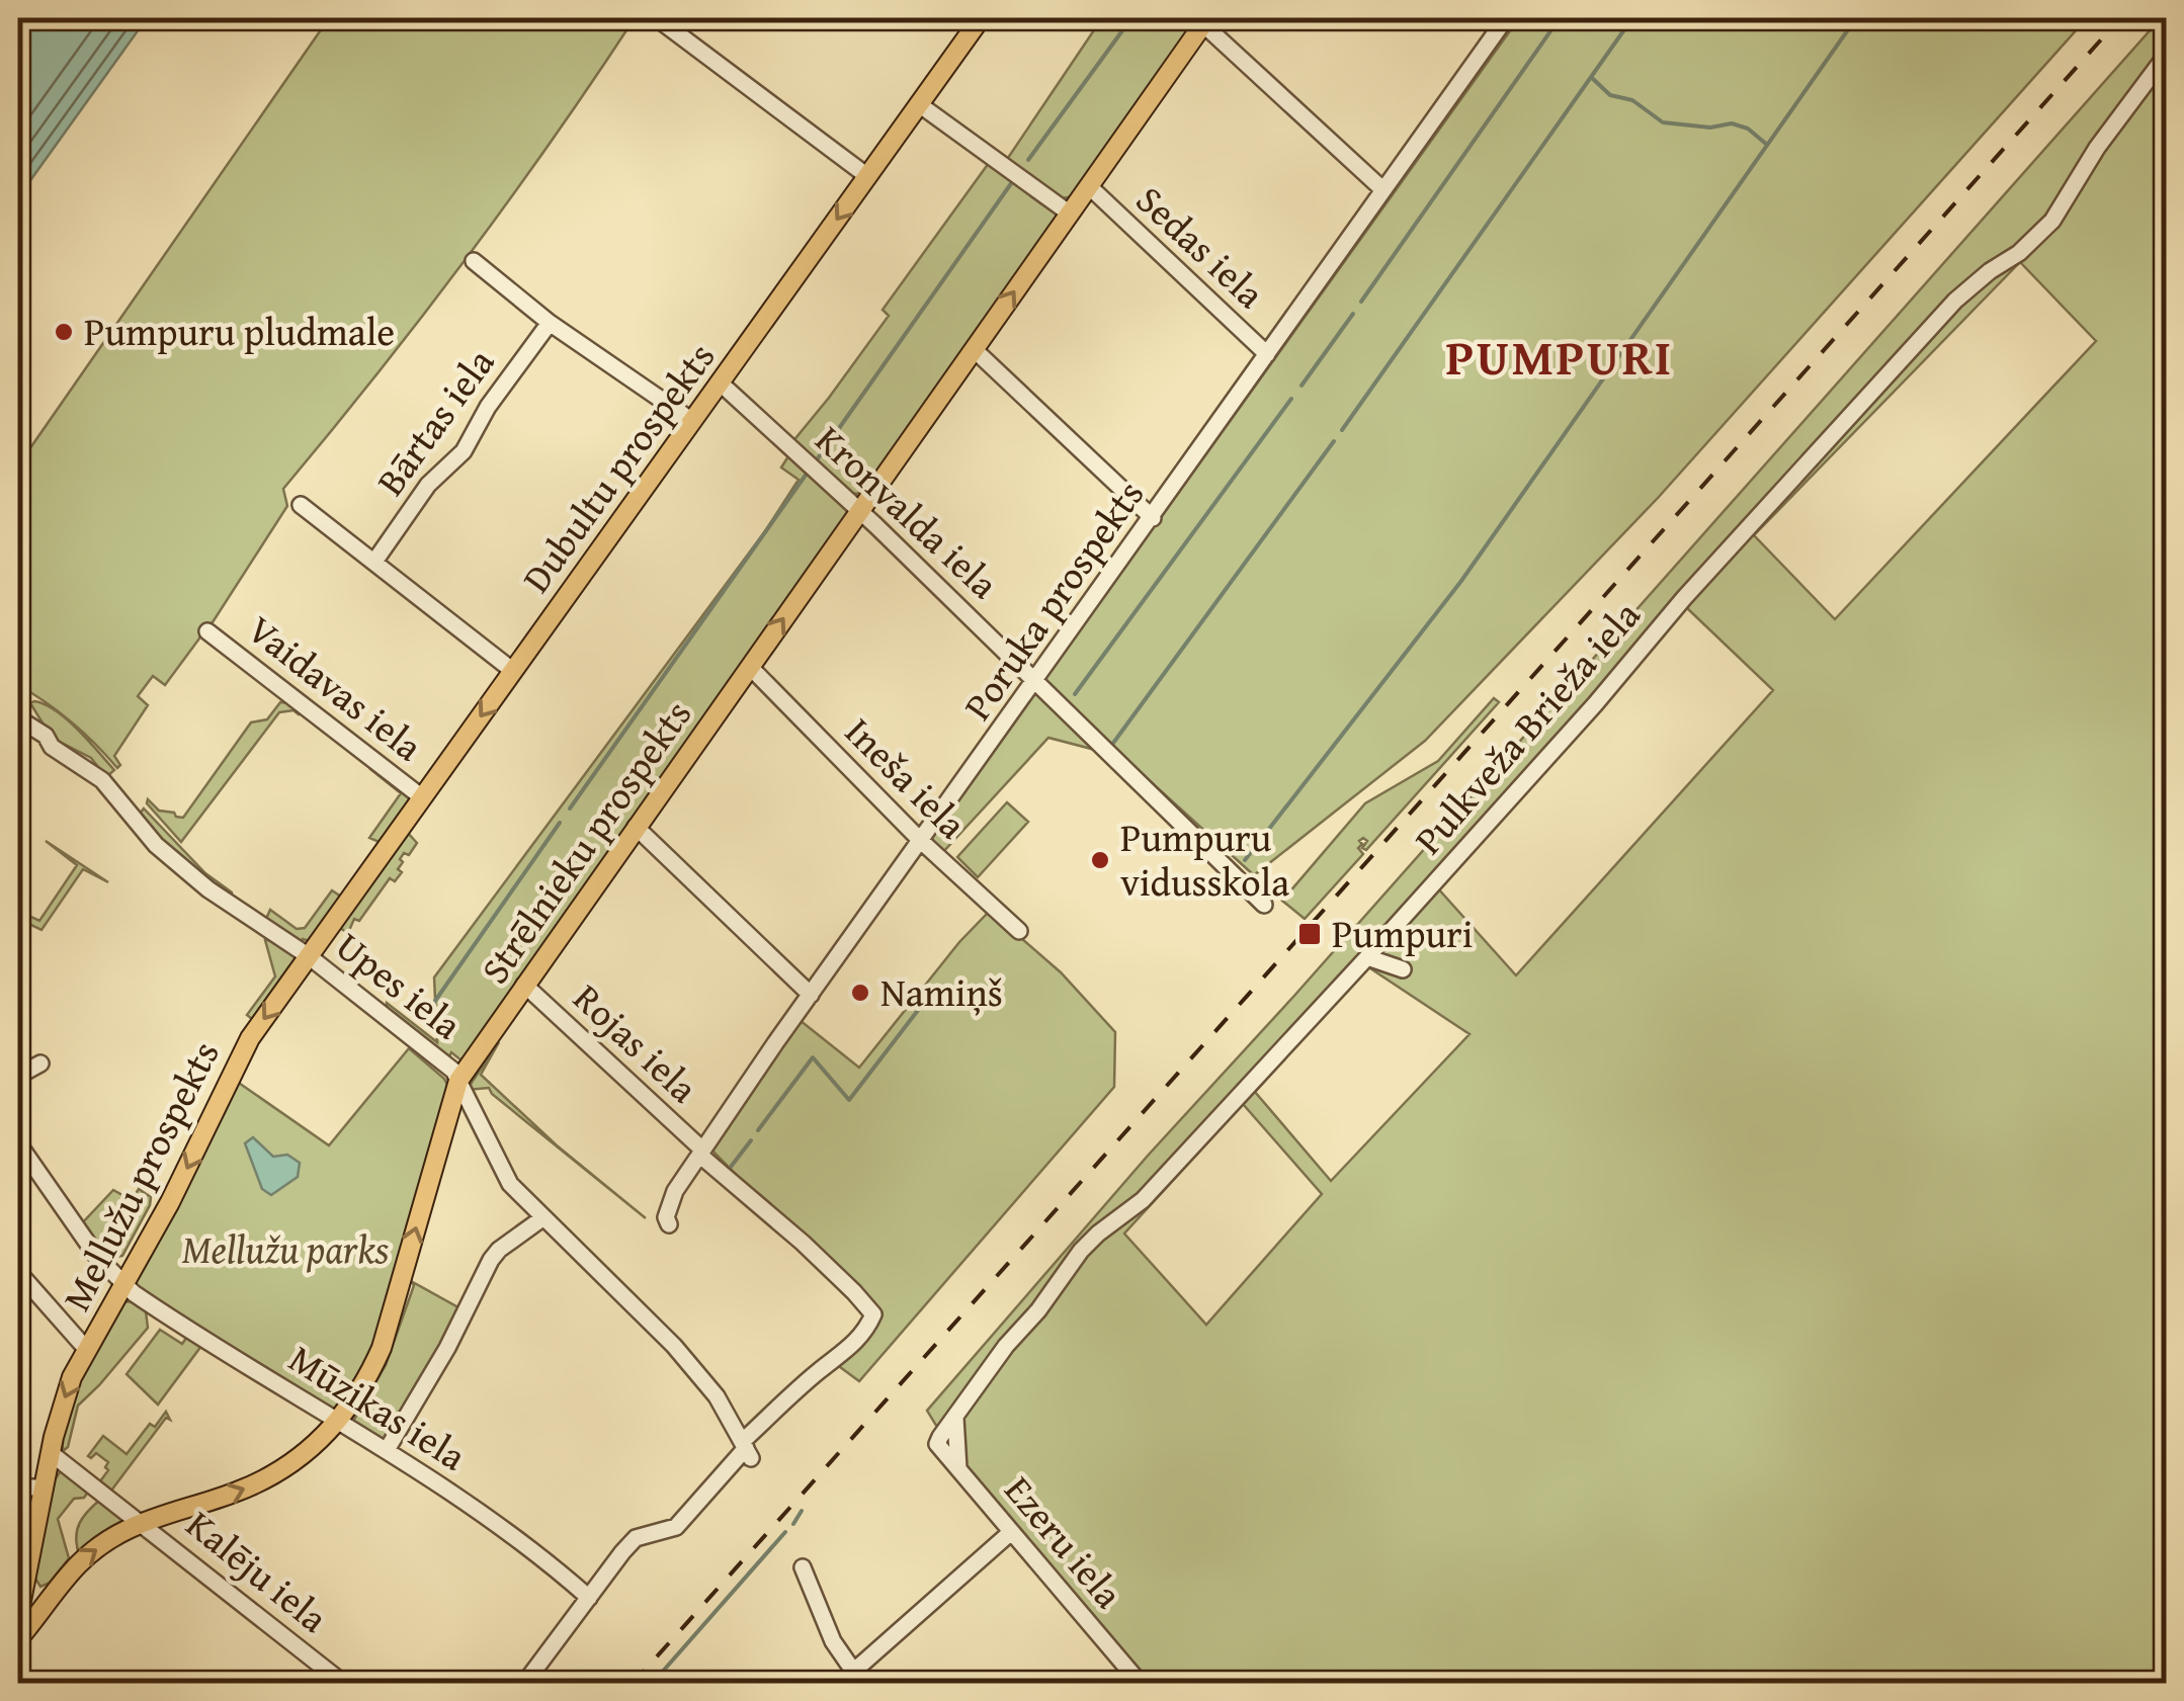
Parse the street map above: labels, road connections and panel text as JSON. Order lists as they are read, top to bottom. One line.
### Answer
{"streets":{"main road":["Dubultu prospekts","Strēlnieku prospekts","Mellužu prospekts"],"street":["Sedas iela","Bārtas iela","Kronvalda iela","Poruka prospekts","Vaidavas iela","Pulkveža Brieža iela","Ineša iela","Upes iela","Rojas iela","Mūzikas iela","Ezeru iela","Kalēju iela"]},"crossings":[["Sedas iela","Poruka prospekts"],["Sedas iela","Strēlnieku prospekts"],["Dubultu prospekts","Kronvalda iela"],["Dubultu prospekts","Vaidavas iela"],["Dubultu prospekts","Upes iela"],["Dubultu prospekts","Mellužu prospekts"],["Kronvalda iela","Poruka prospekts"],["Kronvalda iela","Strēlnieku prospekts"],["Poruka prospekts","Ineša iela"],["Poruka prospekts","Rojas iela"],["Pulkveža Brieža iela","Ezeru iela"],["Ineša iela","Strēlnieku prospekts"],["Strēlnieku prospekts","Upes iela"],["Strēlnieku prospekts","Rojas iela"],["Strēlnieku prospekts","Mūzikas iela"],["Strēlnieku prospekts","Kalēju iela"],["Upes iela","Rojas iela"],["Upes iela","Mellužu prospekts"],["Mellužu prospekts","Mūzikas iela"],["Mellužu prospekts","Kalēju iela"]],"one_way":["Dubultu prospekts","Strēlnieku prospekts","Mellužu prospekts"],"districts":["PUMPURI"],"parks":["Mellužu parks"],"places":{"other":["Pumpuru pludmale","Pumpuru vidusskola","Namiņš"],"transit":["Pumpuri"]}}
